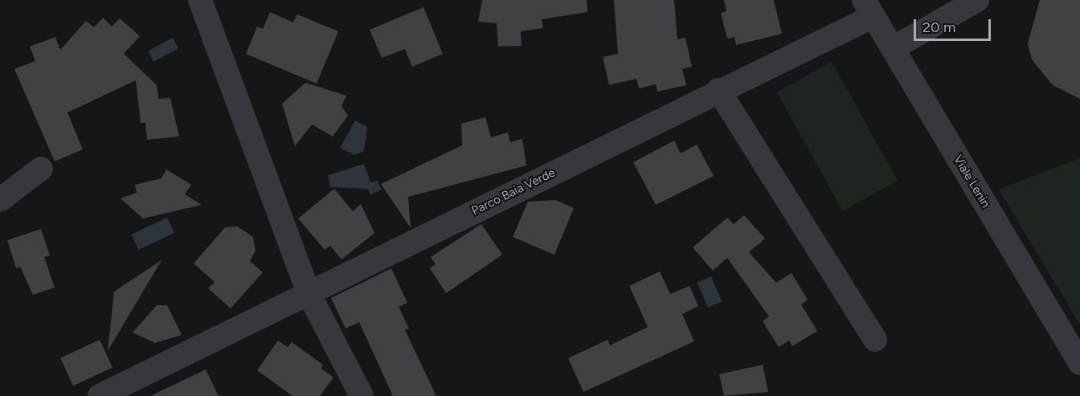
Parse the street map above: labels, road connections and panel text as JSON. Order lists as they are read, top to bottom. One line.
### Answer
{"streets":{"street":["Viale Lenin","Parco Baia Verde"]},"crossings":[["Viale Lenin","Parco Baia Verde"]],"scale_bar":"20 m"}
